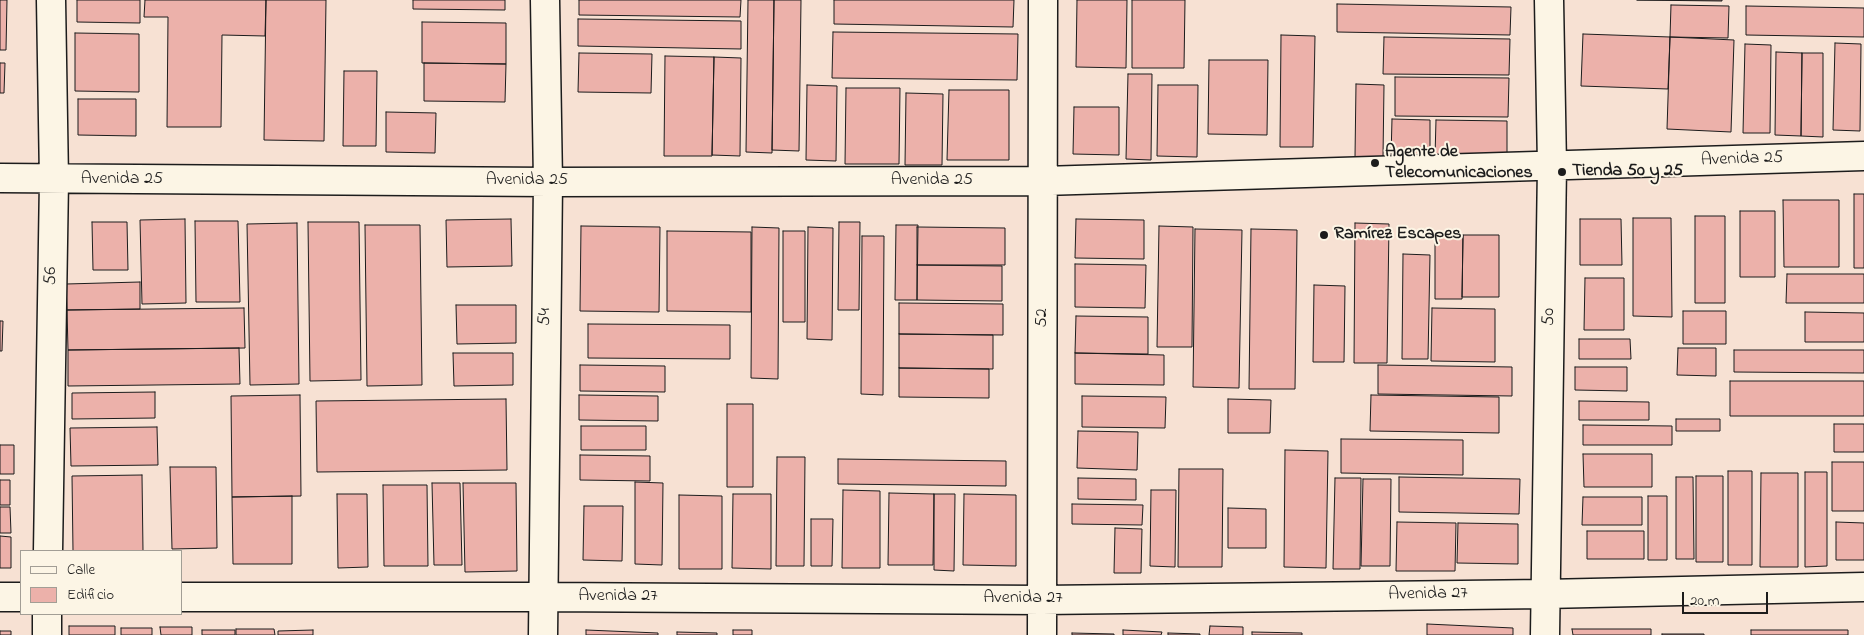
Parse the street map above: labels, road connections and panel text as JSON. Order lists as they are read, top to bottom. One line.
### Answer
{"streets":{"street":["Avenida 25","56","54","50","52","Avenida 27"]},"crossings":[["Avenida 25","56"],["Avenida 25","54"],["Avenida 25","50"],["Avenida 25","52"],["54","Avenida 27"],["50","Avenida 27"],["52","Avenida 27"]],"places":["Agente de Telecomunicaciones","Tienda 50 y 25","Ramírez Escapes"],"legend":["Calle","Edificio"],"scale_bar":"20 m"}
